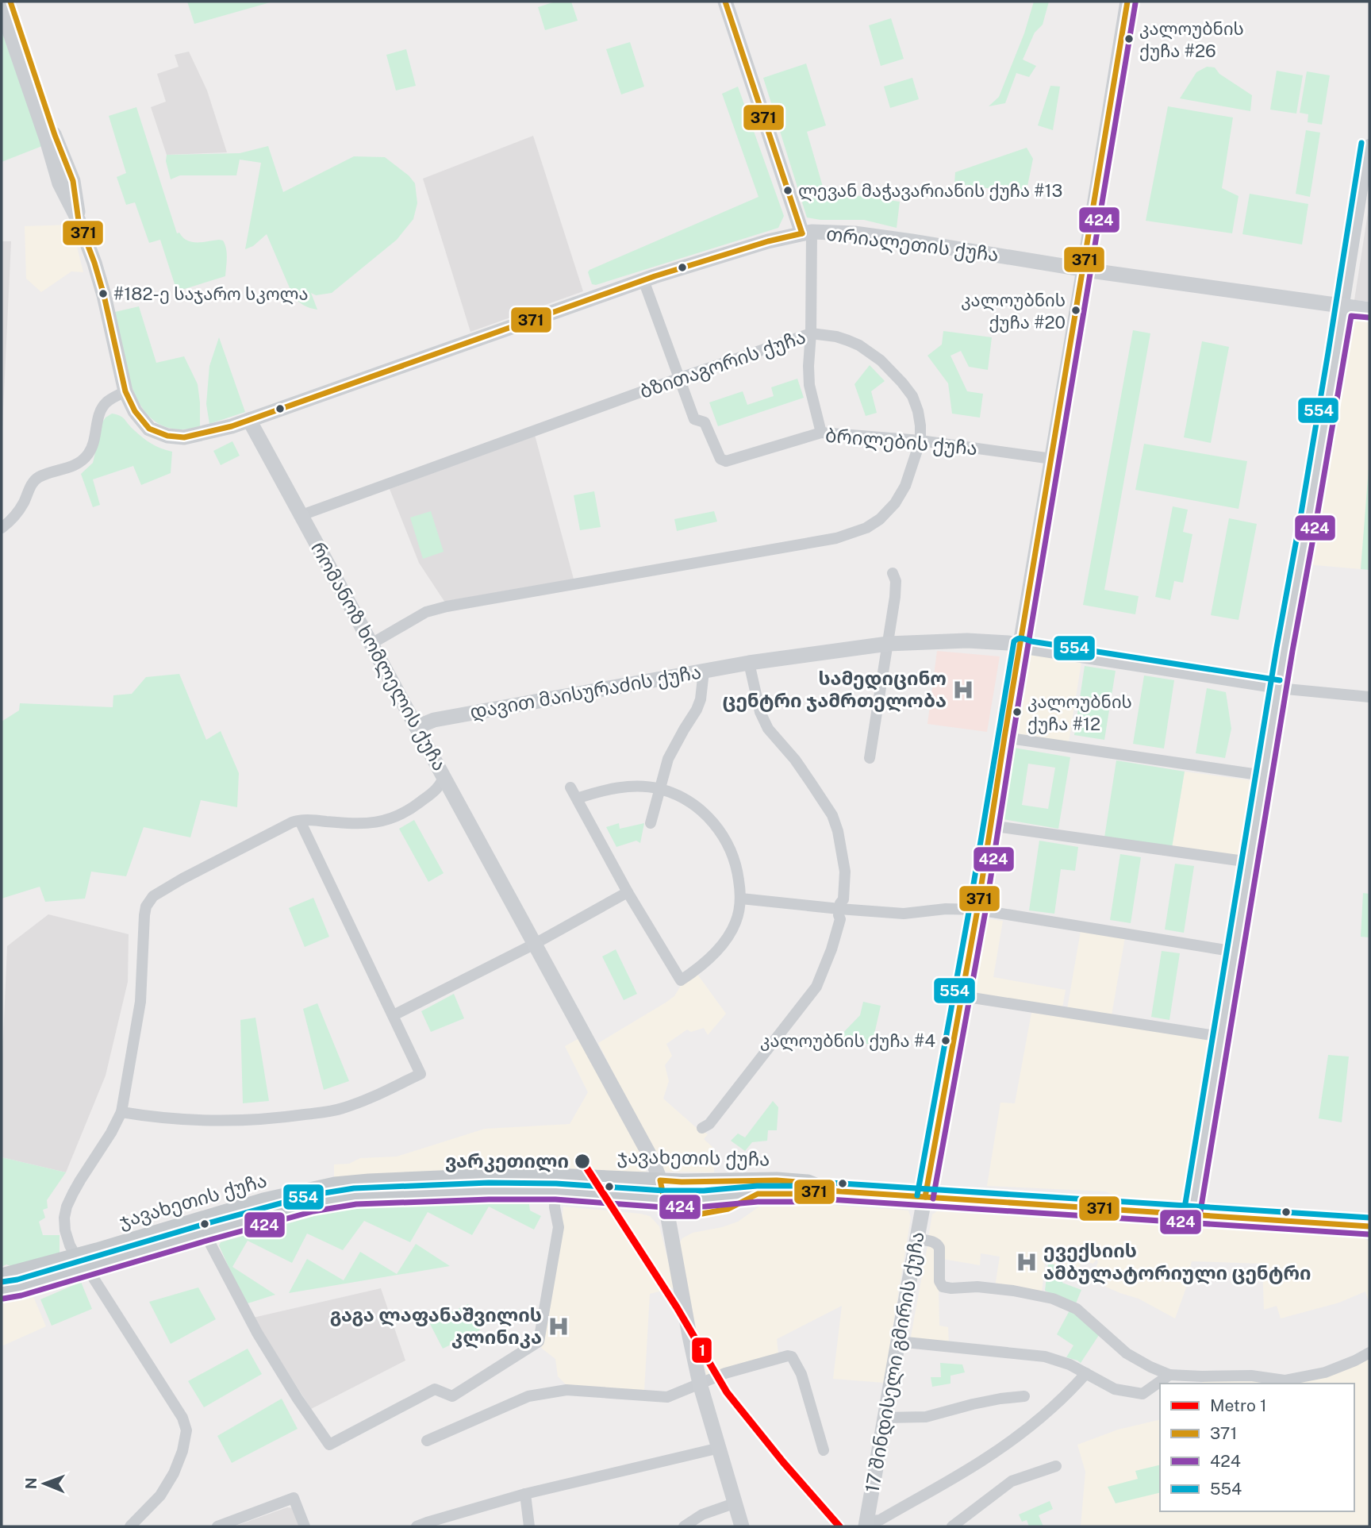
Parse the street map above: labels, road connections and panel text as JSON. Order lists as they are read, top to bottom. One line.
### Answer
{"streets":{"main road":["ჯავახეთის ქუჩა"],"street":["თრიალეთის ქუჩა","ბზითაგორის ქუჩა","ბრილების ქუჩა","რომანოზ ხომლელის ქუჩა","დავით მაისურაძის ქუჩა","17 შინდისელი გმირის ქუჩა"]},"crossings":[["თრიალეთის ქუჩა","ბრილების ქუჩა"],["თრიალეთის ქუჩა","რომანოზ ხომლელის ქუჩა"],["თრიალეთის ქუჩა","17 შინდისელი გმირის ქუჩა"],["ბზითაგორის ქუჩა","ბრილების ქუჩა"],["ბზითაგორის ქუჩა","რომანოზ ხომლელის ქუჩა"],["ბრილების ქუჩა","17 შინდისელი გმირის ქუჩა"],["რომანოზ ხომლელის ქუჩა","დავით მაისურაძის ქუჩა"],["რომანოზ ხომლელის ქუჩა","ჯავახეთის ქუჩა"],["დავით მაისურაძის ქუჩა","17 შინდისელი გმირის ქუჩა"],["ჯავახეთის ქუჩა","17 შინდისელი გმირის ქუჩა"]],"places":{"other":["კალოუბნის ქუჩა #26","ლევან მაჭავარიანის ქუჩა #13","#182-ე საჯარო სკოლა","კალოუბნის ქუჩა #20","კალოუბნის ქუჩა #12","კალოუბნის ქუჩა #4","ვარკეთილი"],"hospital":["სამედიცინო ცენტრი ჯამრთელობა","ევექსიის ამბულატორიული ცენტრი","გაგა ლაფანაშვილის კლინიკა"]},"lines":["transit line 371","transit line 424","transit line 554","metro line 1"],"legend":["Metro 1","371","424","554"],"north":"left"}
